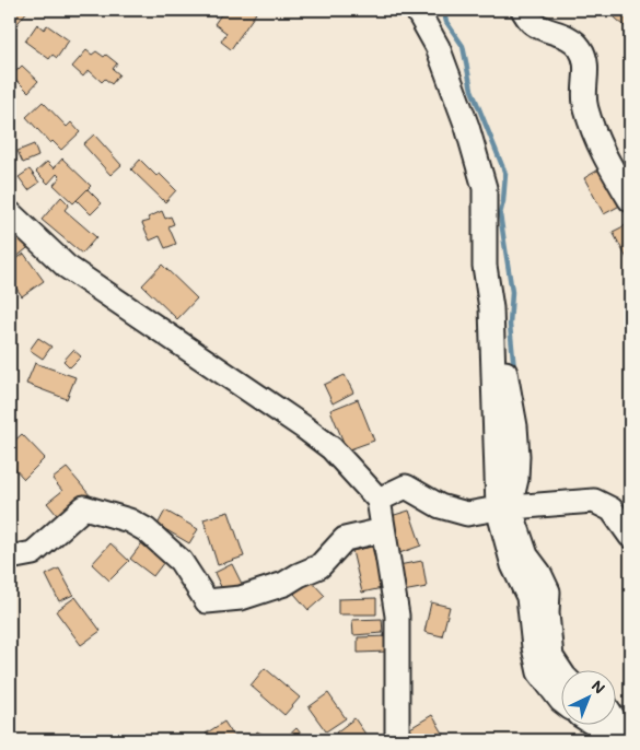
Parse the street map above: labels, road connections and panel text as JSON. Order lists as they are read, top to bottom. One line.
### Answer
{"north":"top right"}
